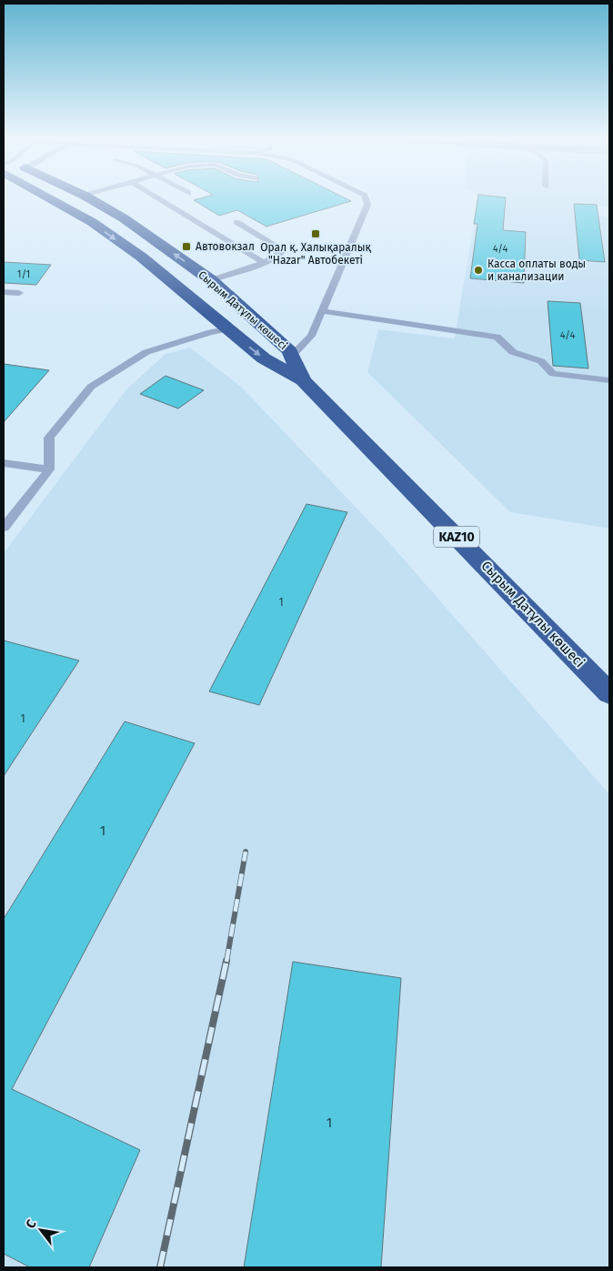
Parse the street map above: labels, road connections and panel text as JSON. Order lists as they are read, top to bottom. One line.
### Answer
{"streets":{"highway":["Сырым Датұлы көшесі","KAZ10"]},"places":{"transit":["Орал қ. Халықаралық \"Hazar\" Автобекеті","Автовокзал"],"other":["Касса оплаты воды и канализации"]},"house_numbers":["4/4","1/1","4/4","1","1","1","1"],"north":"top left"}
